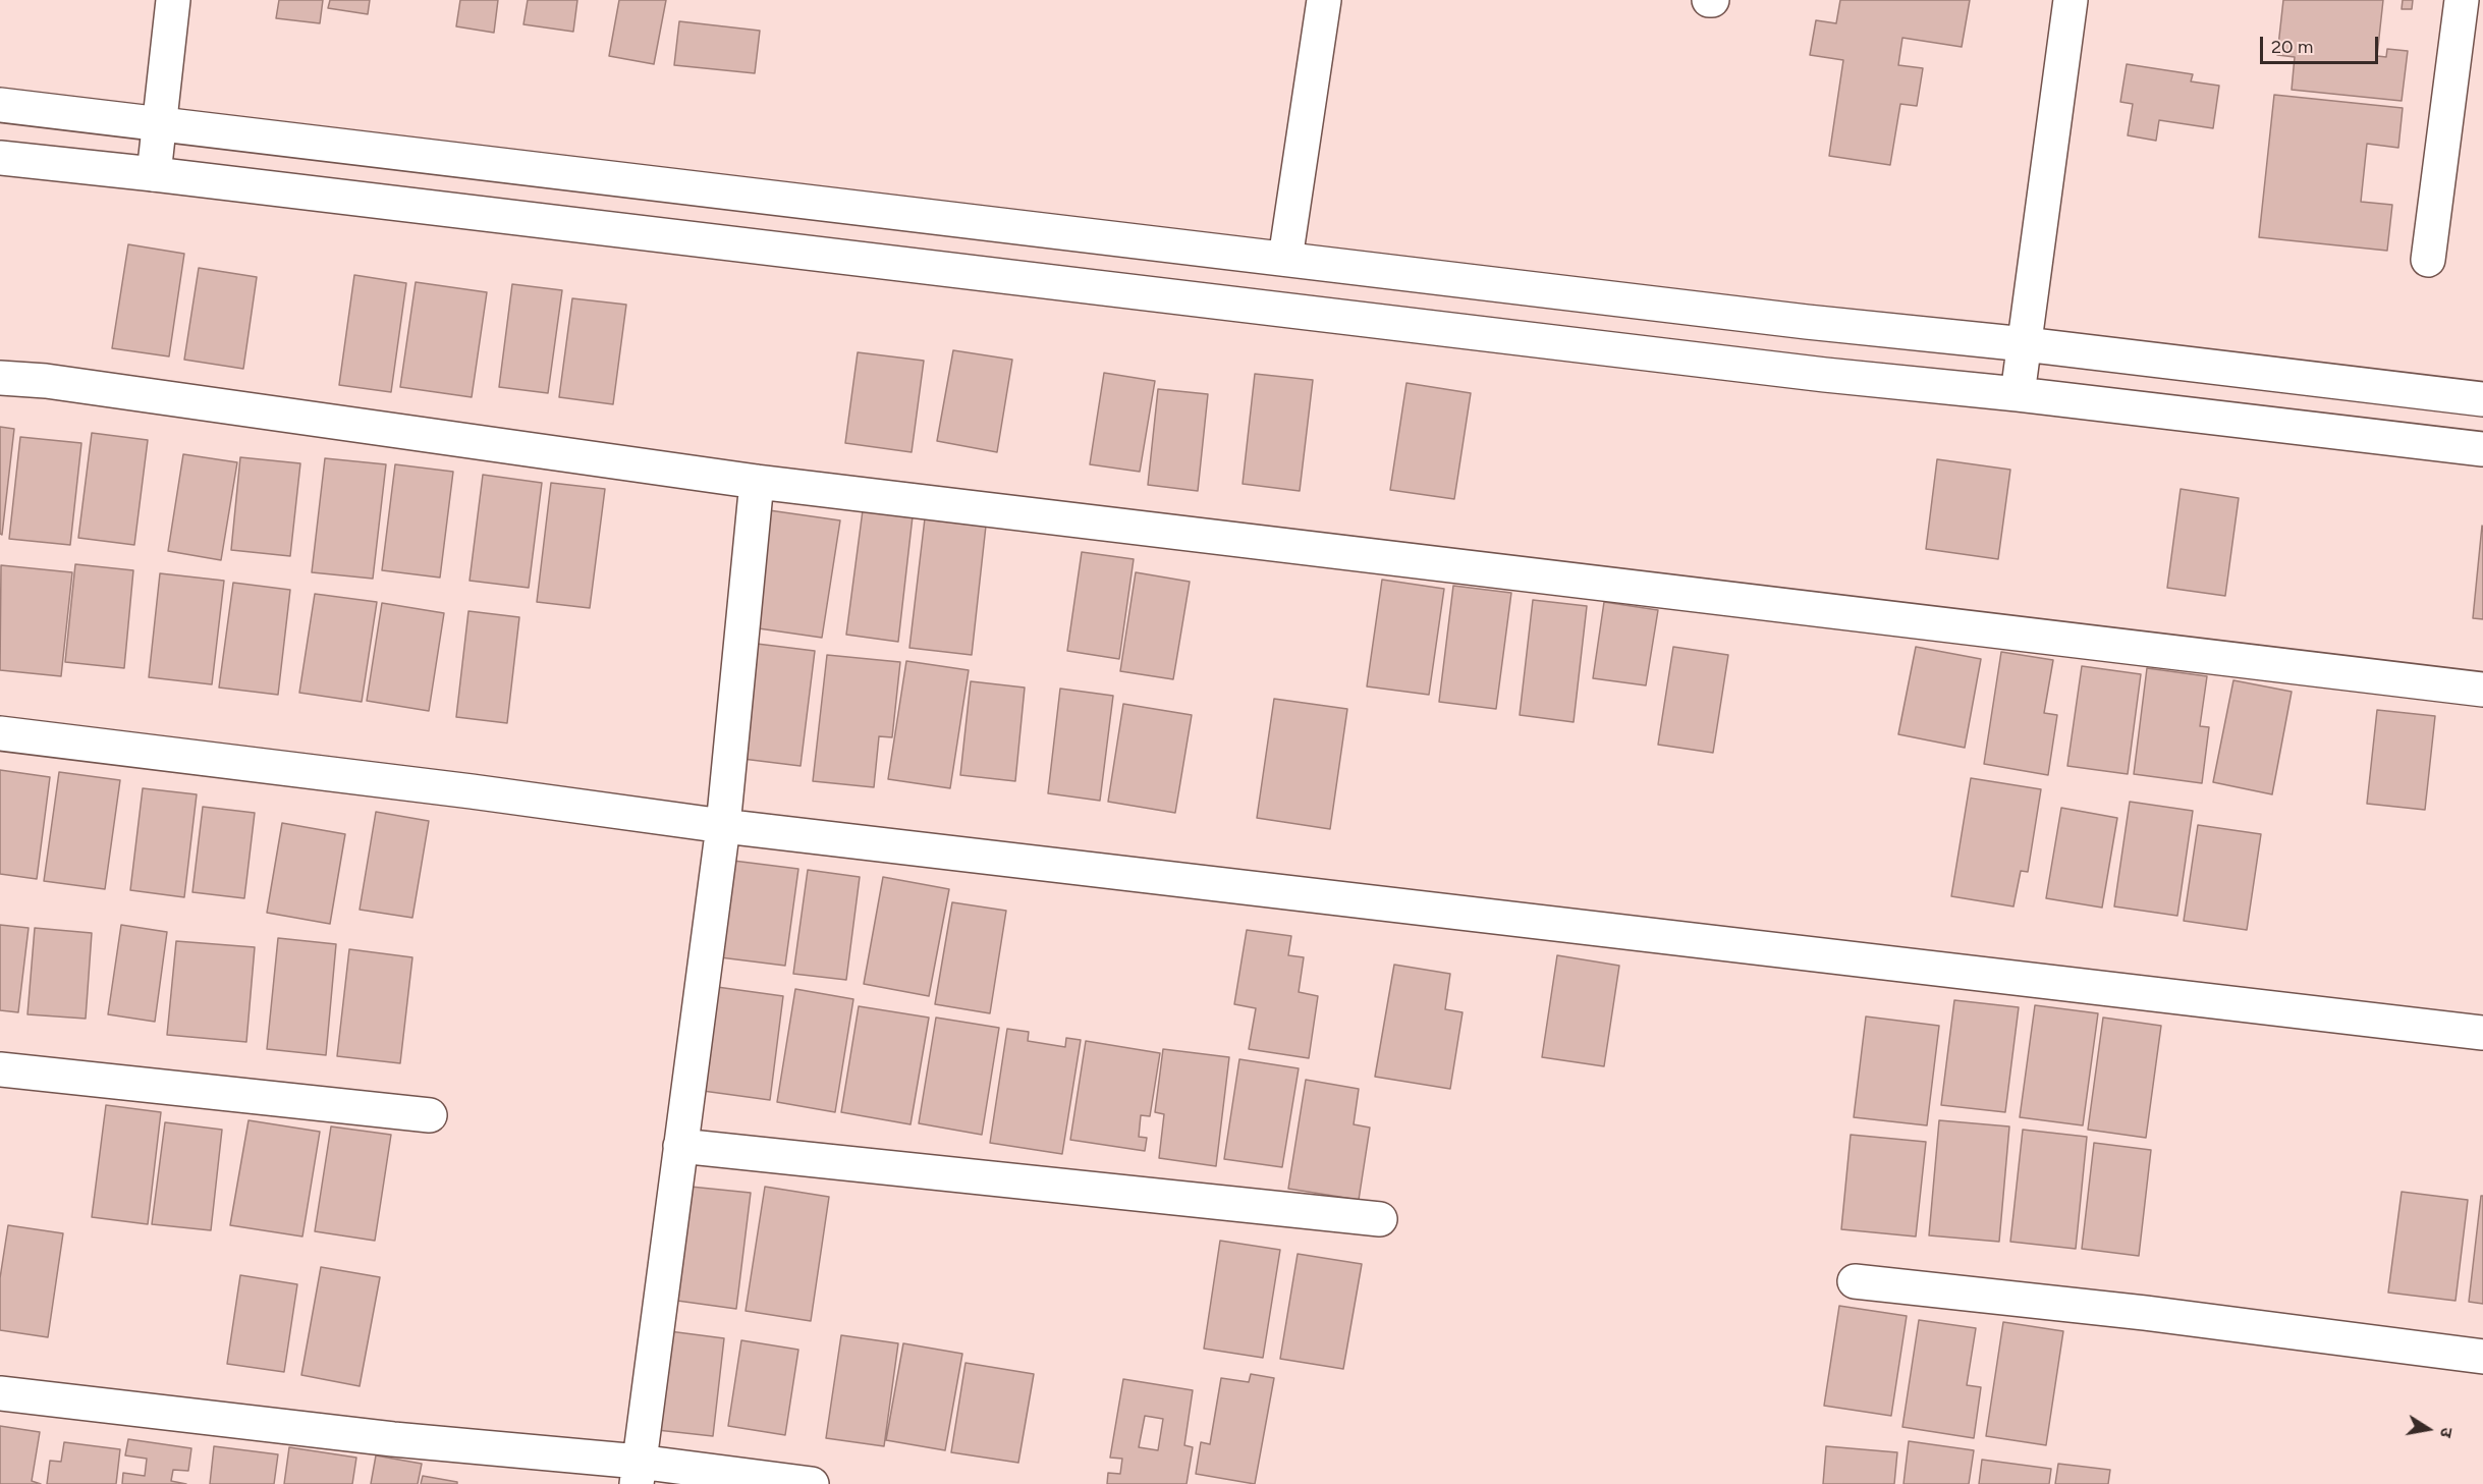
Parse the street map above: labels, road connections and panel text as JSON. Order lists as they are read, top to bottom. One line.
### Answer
{"scale_bar":"20 m","north":"right"}
